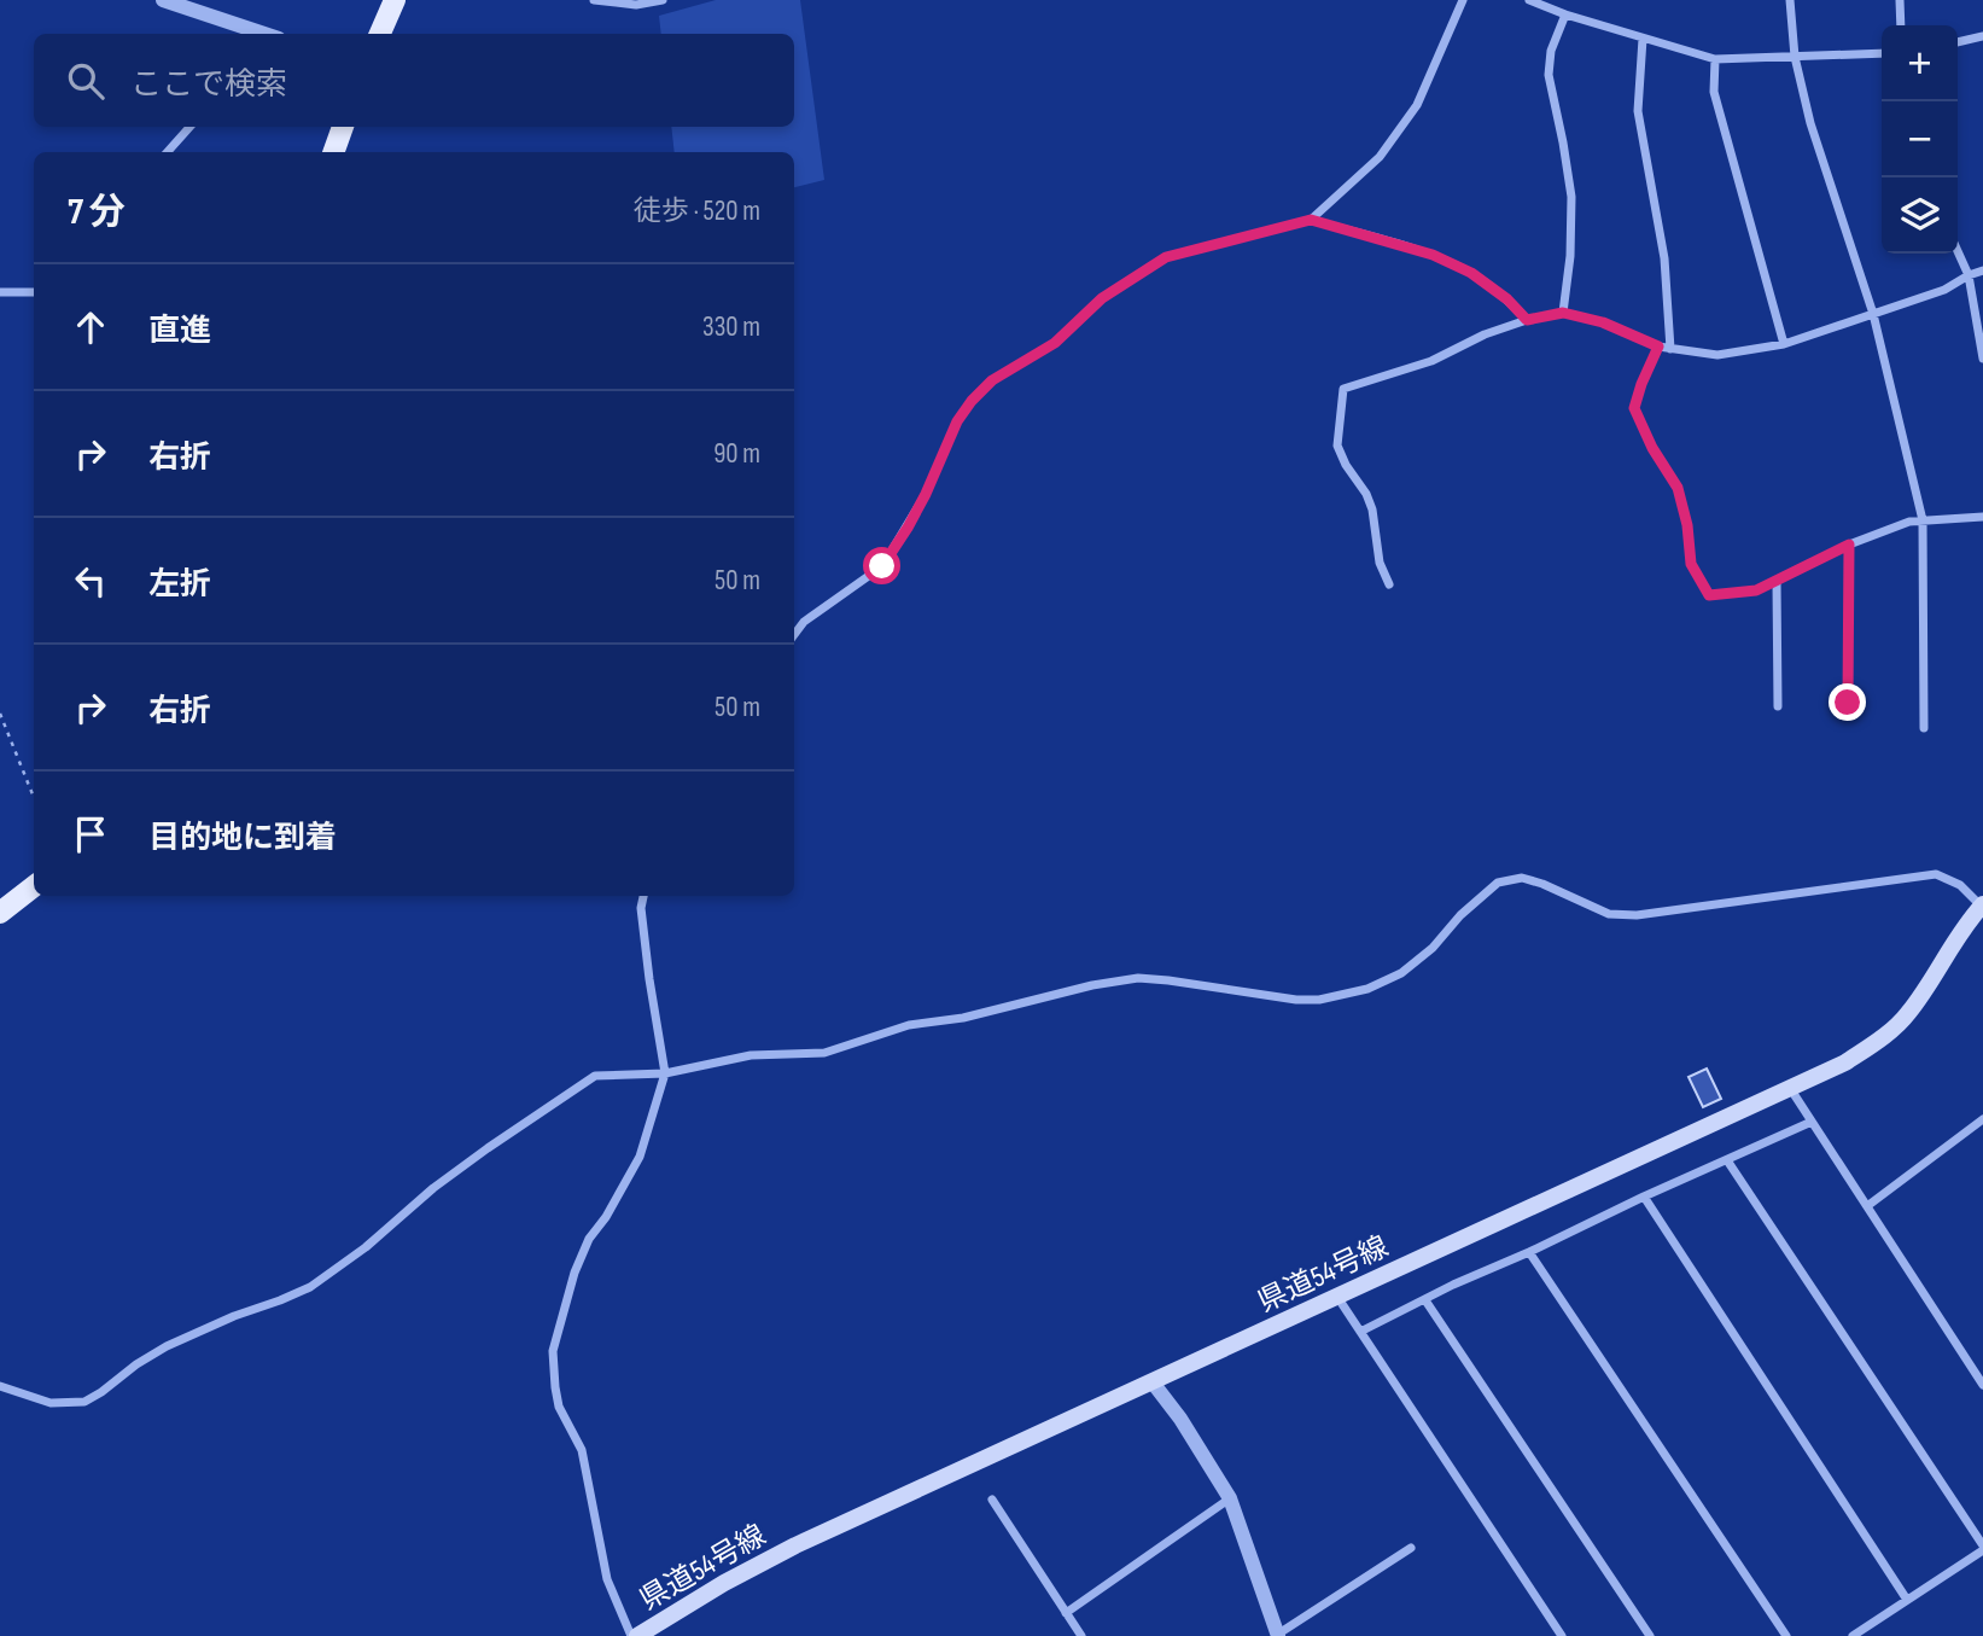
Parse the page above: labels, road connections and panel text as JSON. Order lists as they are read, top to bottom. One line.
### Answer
{"streets":{"main road":["県道54号線"]},"page":{"map_buttons":["+","−"],"search":"ここで検索","heading":["7 分","徒歩 · 520 m"],"list":[["直進","330 m"],["右折","90 m"],["左折","50 m"],["右折","50 m"],"目的地に到着"]}}
